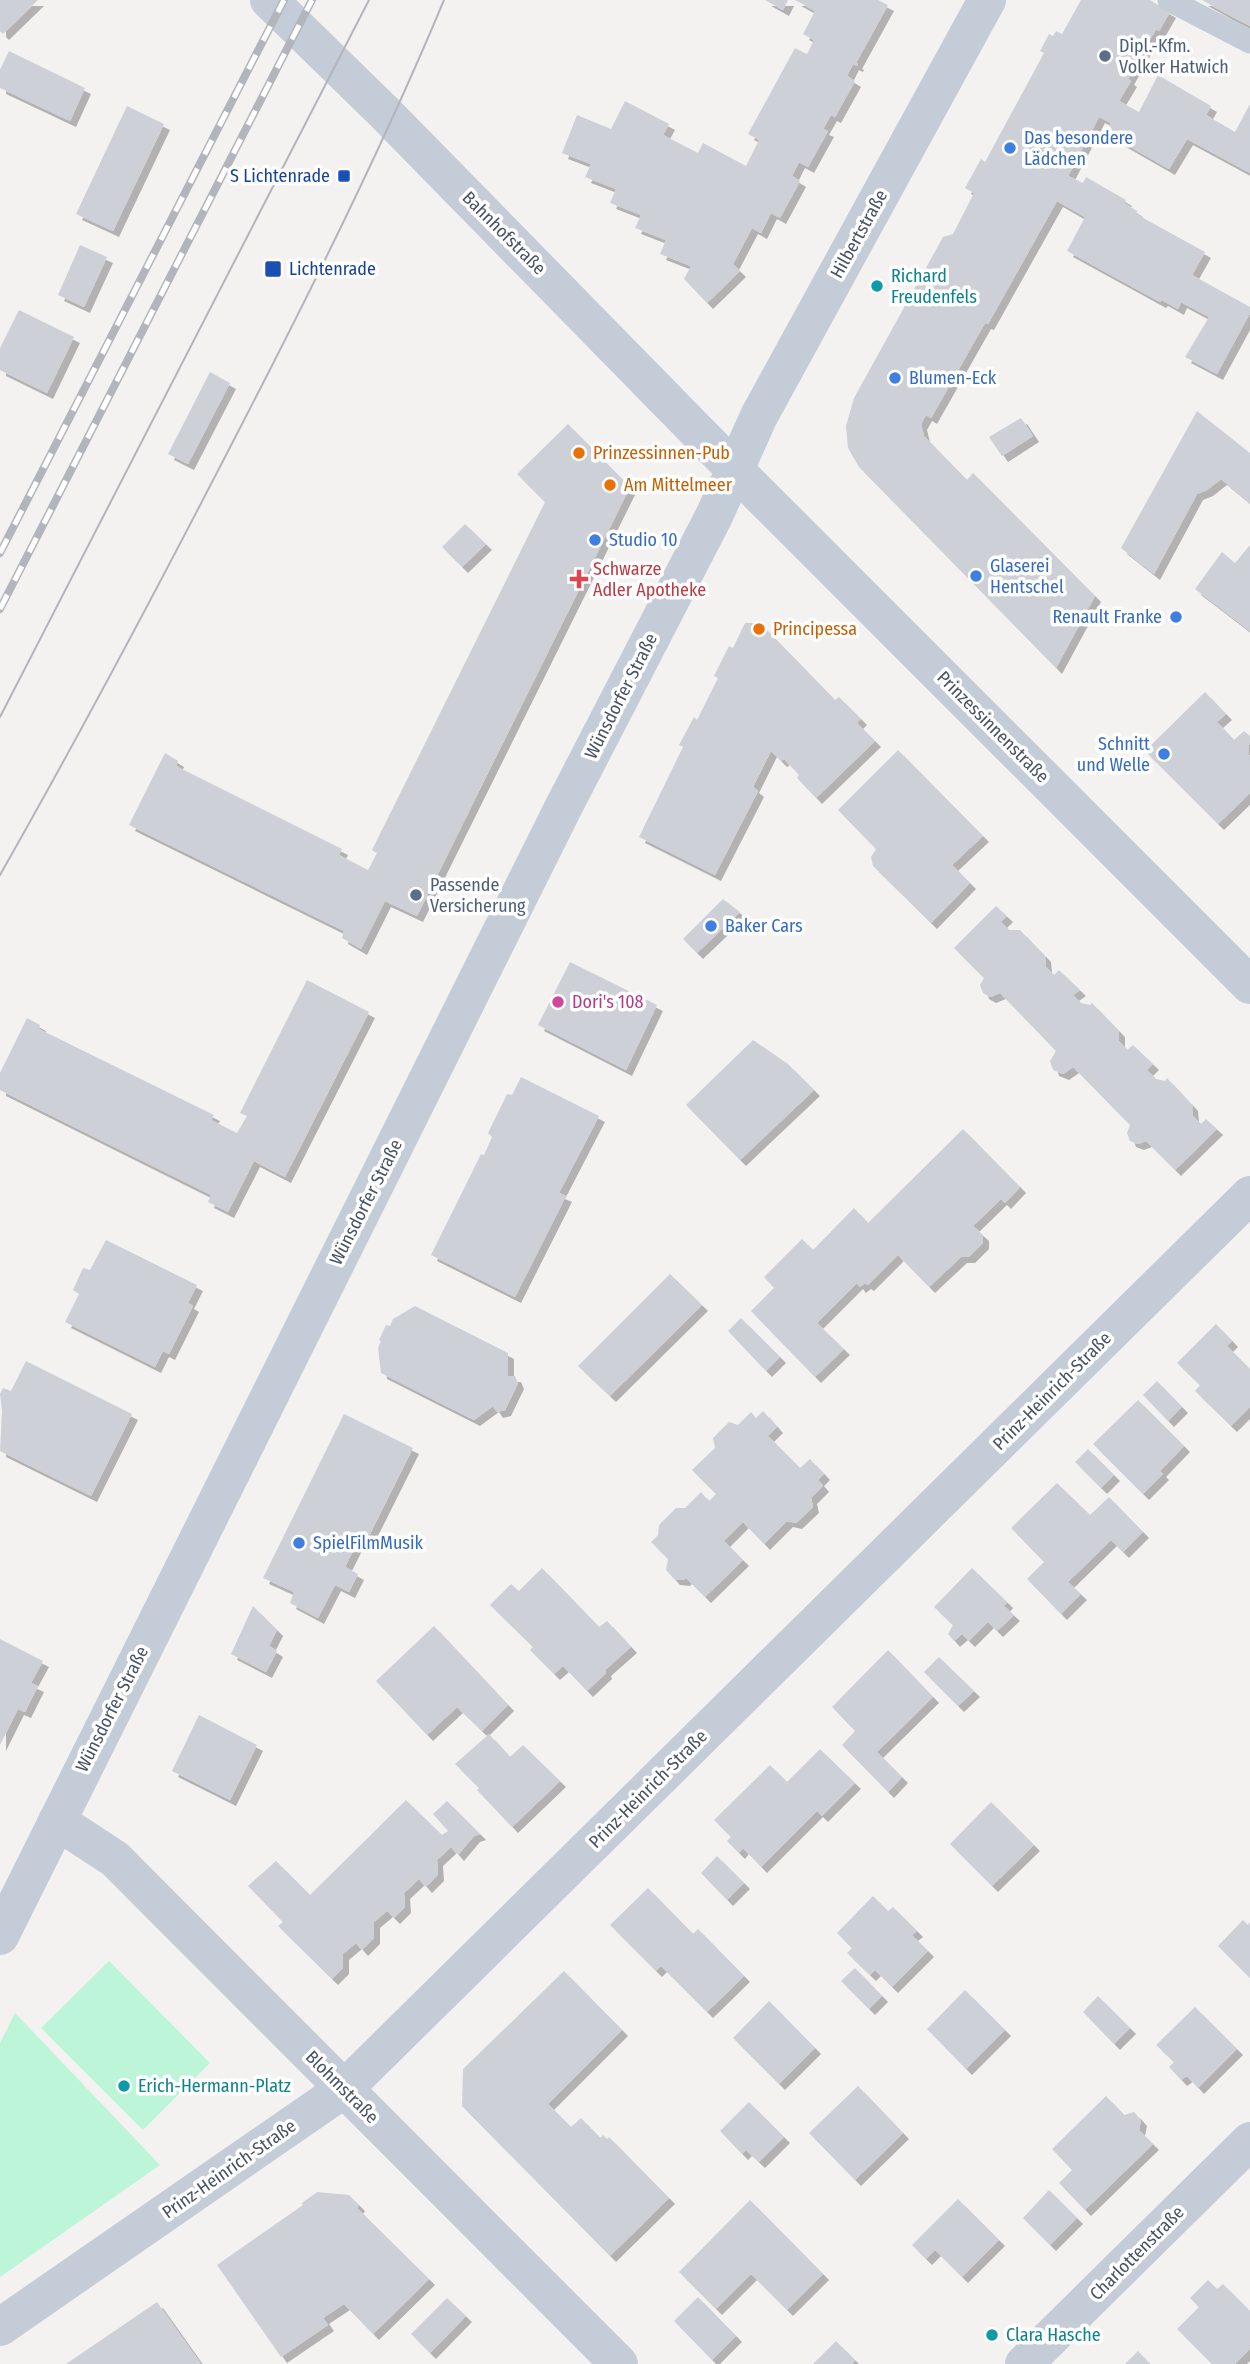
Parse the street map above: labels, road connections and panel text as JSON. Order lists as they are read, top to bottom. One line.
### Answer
{"streets":{"street":["Bahnhofstraße","Hilbertstraße","Wünsdorfer Straße","Prinzessinnenstraße","Prinz-Heinrich-Straße","Blohmstraße","Charlottenstraße"]},"crossings":[["Bahnhofstraße","Hilbertstraße"],["Bahnhofstraße","Wünsdorfer Straße"],["Bahnhofstraße","Prinzessinnenstraße"],["Hilbertstraße","Wünsdorfer Straße"],["Hilbertstraße","Prinzessinnenstraße"],["Wünsdorfer Straße","Prinzessinnenstraße"],["Wünsdorfer Straße","Blohmstraße"],["Prinz-Heinrich-Straße","Blohmstraße"]],"places":{"other":["Dipl.-Kfm. Volker Hatwich","Das besondere Lädchen","Richard Freudenfels","Blumen-Eck","Prinzessinnen-Pub","Am Mittelmeer","Studio 10","Glaserei Hentschel","Renault Franke","Principessa","Schnitt und Welle","Passende Versicherung","Baker Cars","Dori's 108","SpielFilmMusik","Erich-Hermann-Platz","Clara Hasche"],"transit":["S Lichtenrade","Lichtenrade"],"health":["Schwarze Adler Apotheke"]}}
